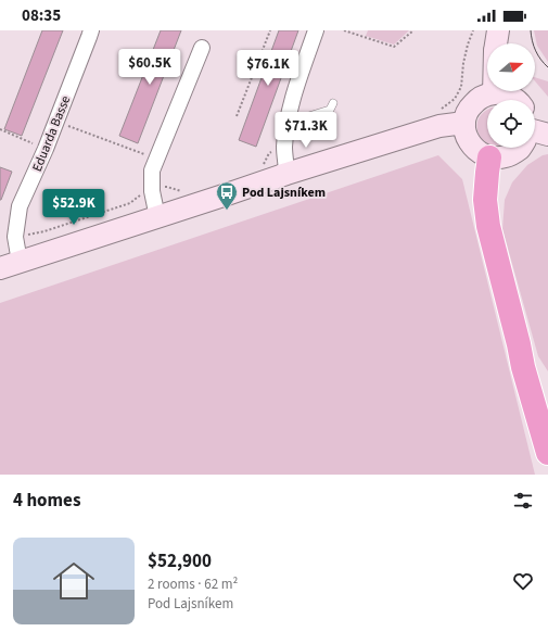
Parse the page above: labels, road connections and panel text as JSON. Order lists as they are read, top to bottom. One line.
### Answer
{"streets":{"street":["Eduarda Basse"]},"places":{"bus stop":["Pod Lajsníkem"]},"north":"right","page":{"status":"08:35","price":["$60.5K","$76.1K","$71.3K","$52.9K"],"heading":"4 homes","list":[{"name":"$52,900","note":"2 rooms · 62 m² · Pod Lajsníkem"}]}}
